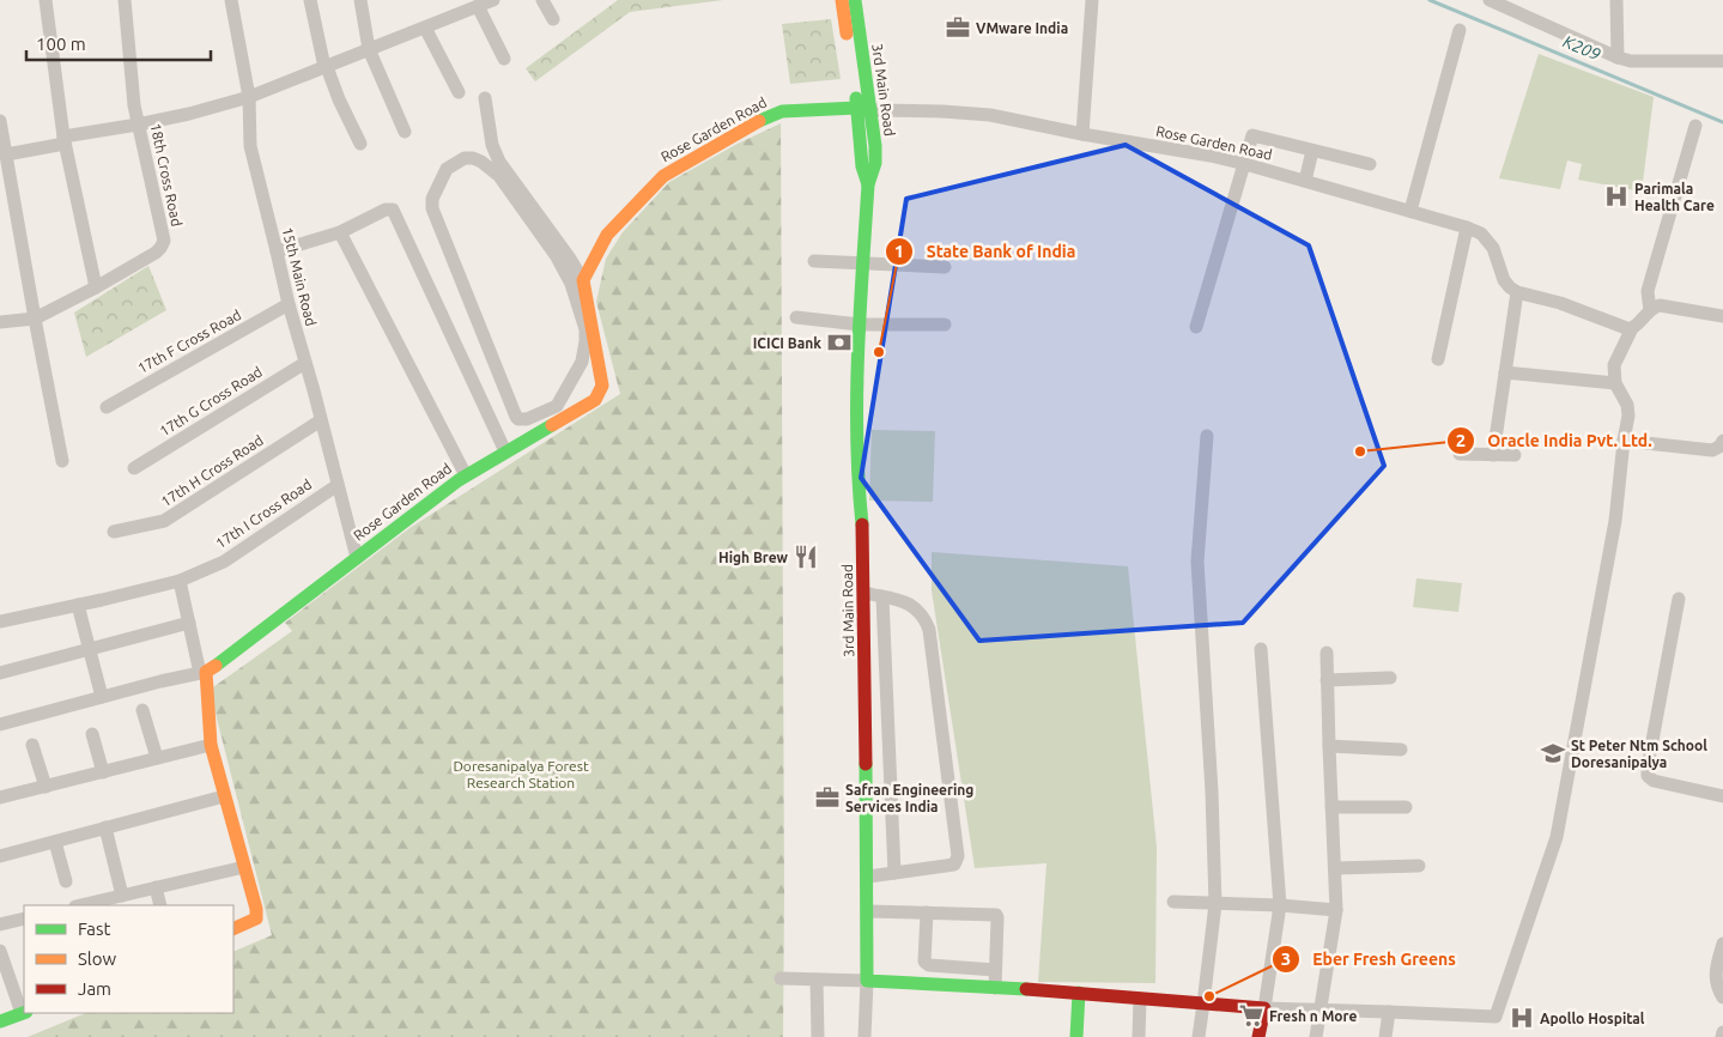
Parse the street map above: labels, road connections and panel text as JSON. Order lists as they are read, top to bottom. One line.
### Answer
{"streets":{"street":["3rd Main Road","Rose Garden Road","18th Cross Road","15th Main Road","17th F Cross Road","17th G Cross Road","17th H Cross Road","17th I Cross Road"]},"crossings":[["3rd Main Road","Rose Garden Road"],["Rose Garden Road","15th Main Road"],["15th Main Road","17th F Cross Road"],["15th Main Road","17th G Cross Road"],["15th Main Road","17th H Cross Road"],["15th Main Road","17th I Cross Road"]],"water":["K209"],"parks":["Doresanipalya Forest Research Station"],"places":{"office":["VMware India","Safran Engineering Services India"],"hospital":["Parimala Health Care","Apollo Hospital"],"bank":["ICICI Bank"],"other":["State Bank of India","Oracle India Pvt. Ltd.","Eber Fresh Greens"],"restaurant":["High Brew"],"school or university":["St Peter Ntm School Doresanipalya"],"supermarket":["Fresh n More"]},"legend":["Fast","Slow","Jam"],"scale_bar":"100 m"}
